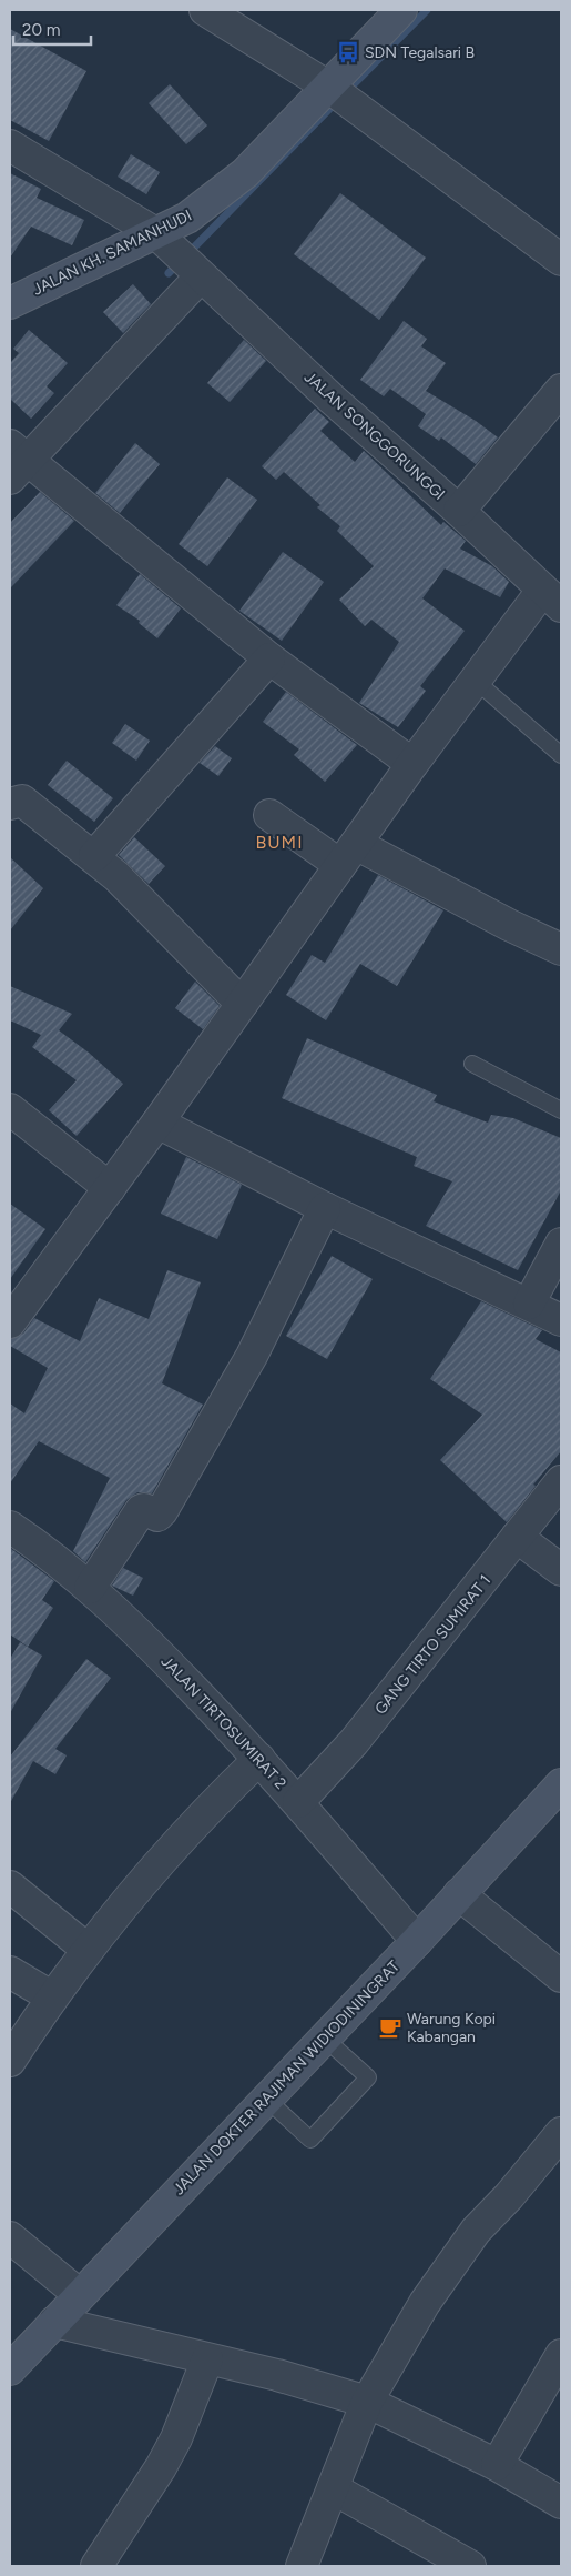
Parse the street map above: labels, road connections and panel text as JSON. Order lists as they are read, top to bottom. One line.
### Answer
{"streets":{"main road":["JALAN KH. SAMANHUDI","JALAN DOKTER RAJIMAN WIDIODININGRAT"],"street":["JALAN SONGGORUNGGI","GANG TIRTO SUMIRAT 1","JALAN TIRTOSUMIRAT 2"]},"crossings":[["JALAN KH. SAMANHUDI","JALAN SONGGORUNGGI"],["GANG TIRTO SUMIRAT 1","JALAN TIRTOSUMIRAT 2"],["JALAN TIRTOSUMIRAT 2","JALAN DOKTER RAJIMAN WIDIODININGRAT"]],"districts":["BUMI"],"places":{"bus stop":["SDN Tegalsari B"],"cafe":["Warung Kopi Kabangan"]},"scale_bar":"20 m"}
